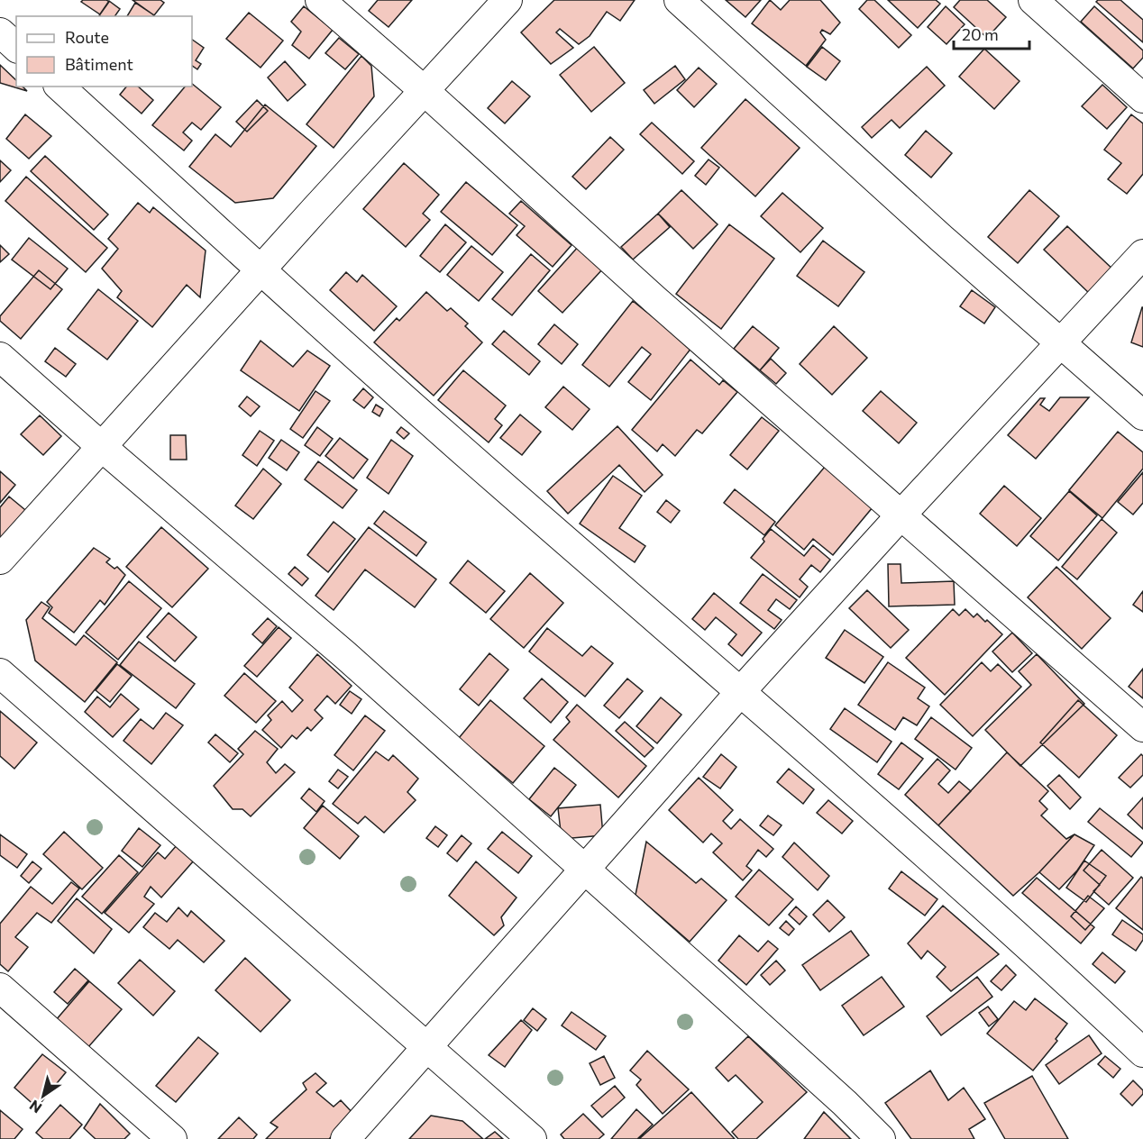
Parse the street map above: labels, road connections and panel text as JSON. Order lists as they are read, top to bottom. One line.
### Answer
{"legend":["Route","Bâtiment"],"scale_bar":"20 m","north":"bottom left"}
